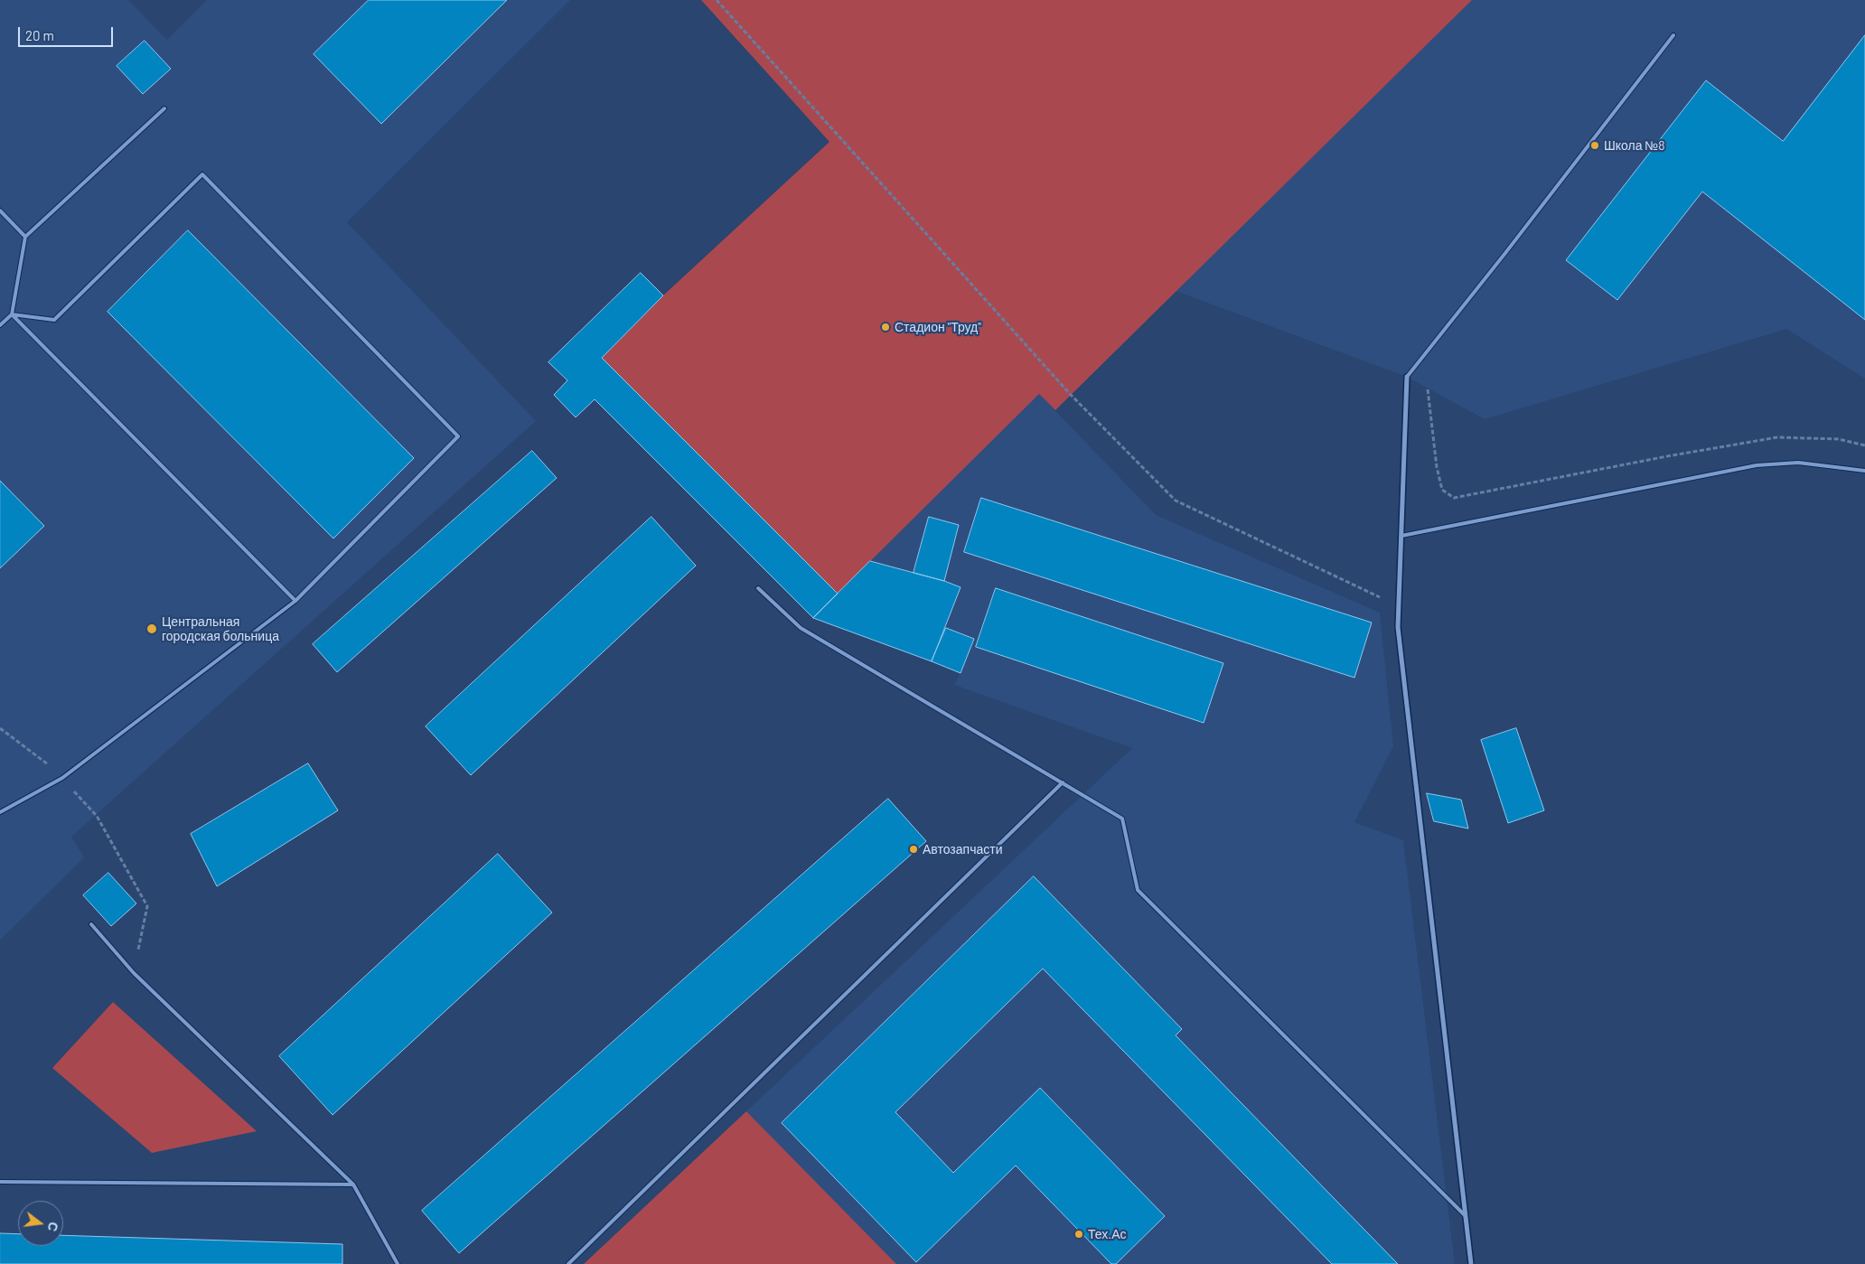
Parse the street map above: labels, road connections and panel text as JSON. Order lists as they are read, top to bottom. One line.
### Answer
{"places":["Школа №8","Стадион \"Труд\"","Центральная городская больница","Автозапчасти","Тех.Ас"],"scale_bar":"20 m","north":"right"}
